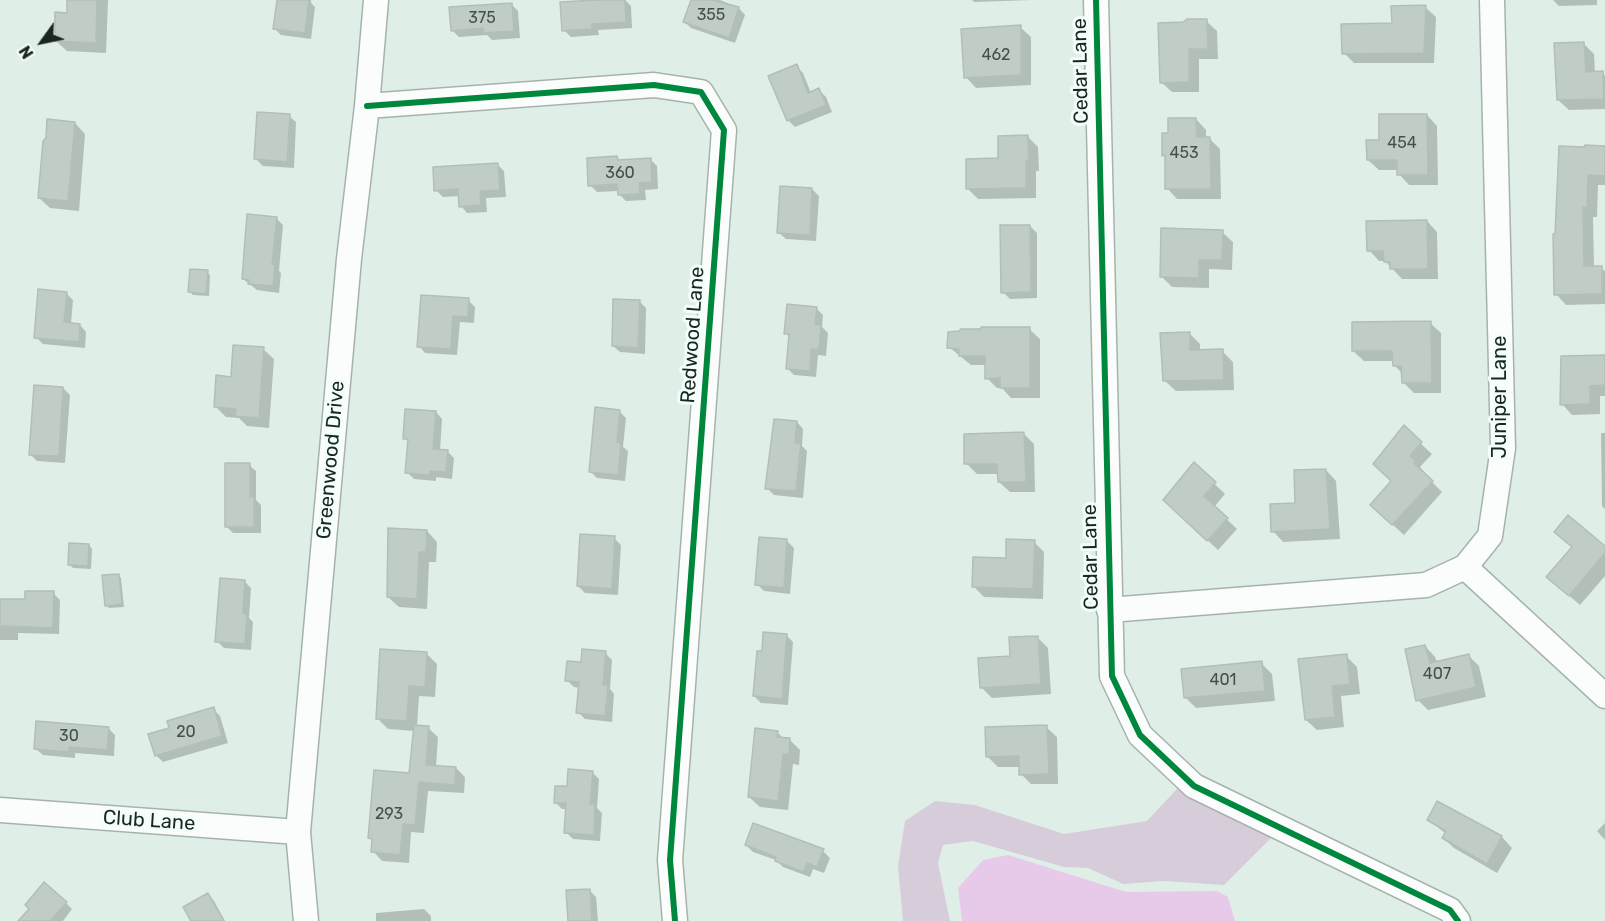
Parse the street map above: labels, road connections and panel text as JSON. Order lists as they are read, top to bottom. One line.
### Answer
{"streets":{"street":["Cedar Lane","Redwood Lane","Juniper Lane","Greenwood Drive","Club Lane"]},"crossings":[["Cedar Lane","Juniper Lane"],["Redwood Lane","Greenwood Drive"],["Greenwood Drive","Club Lane"]],"house_numbers":["355","375","462","454","453","360","407","401","20","30","293"],"north":"bottom left"}
